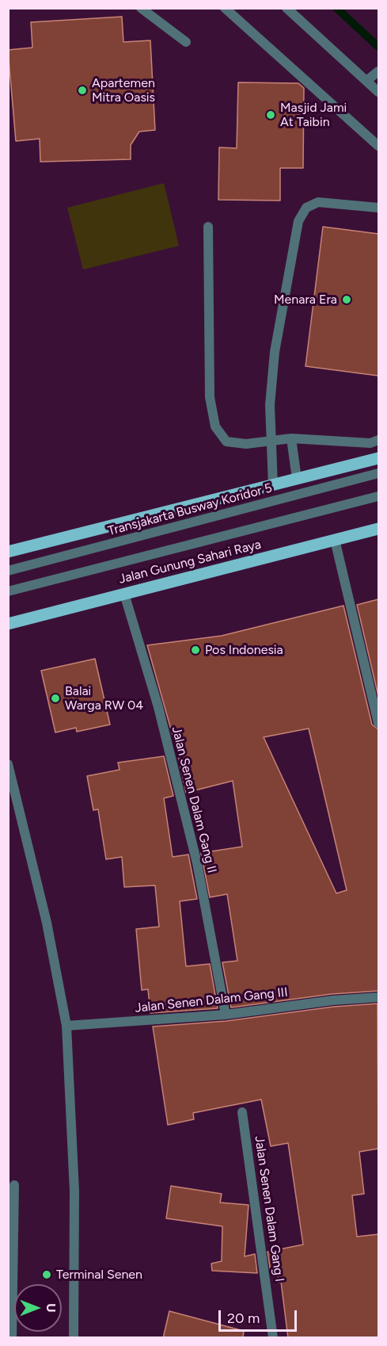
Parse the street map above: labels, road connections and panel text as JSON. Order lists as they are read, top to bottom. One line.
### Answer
{"streets":{"main road":["Jalan Gunung Sahari Raya"],"street":["Transjakarta Busway Koridor 5","Jalan Senen Dalam Gang II","Jalan Senen Dalam Gang III","Jalan Senen Dalam Gang I"]},"crossings":[["Jalan Gunung Sahari Raya","Jalan Senen Dalam Gang II"],["Jalan Senen Dalam Gang II","Jalan Senen Dalam Gang III"]],"places":["Apartemen Mitra Oasis","Masjid Jami At Taibin","Menara Era","Pos Indonesia","Balai Warga RW 04","Terminal Senen"],"scale_bar":"20 m","north":"right"}
